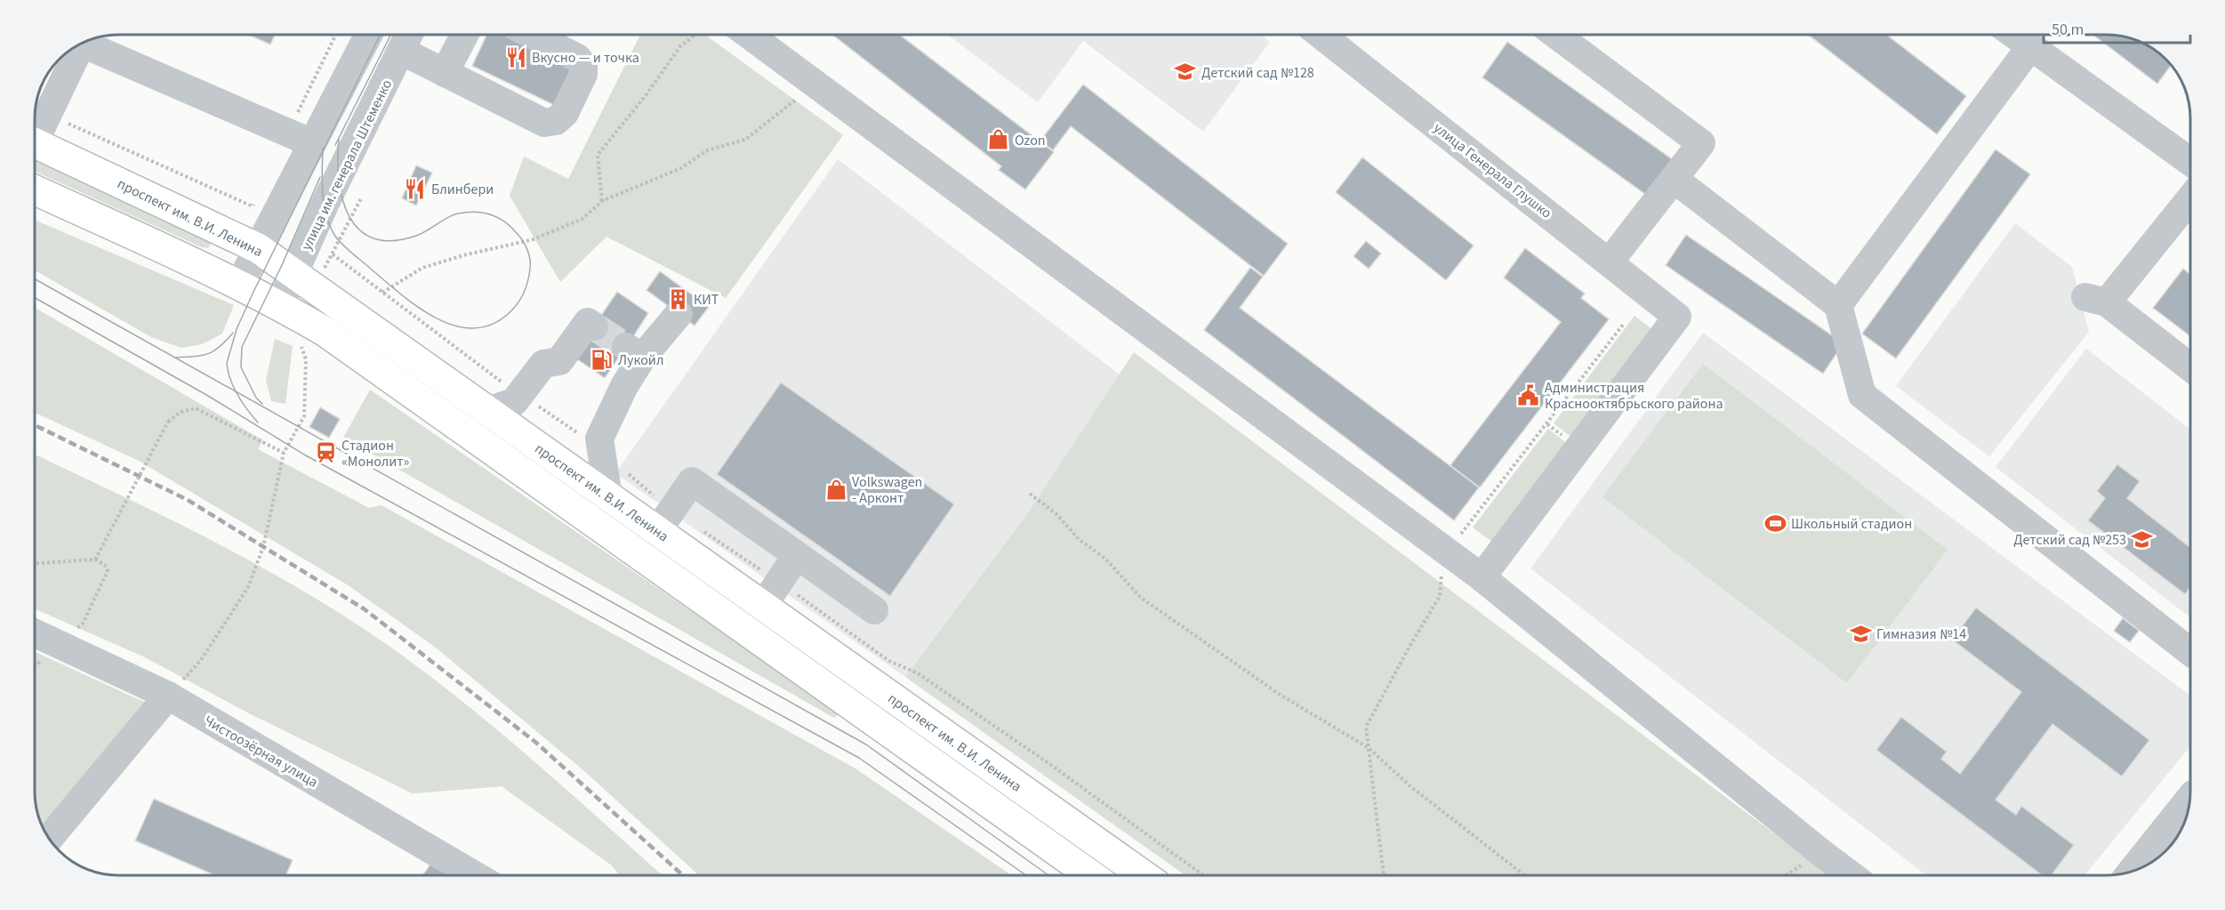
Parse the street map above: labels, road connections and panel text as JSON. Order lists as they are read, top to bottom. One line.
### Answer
{"streets":{"main road":["проспект им. В.И. Ленина"],"street":["улица им. генерала Штеменко","улица Генерала Глушко","Чистоозёрная улица"]},"crossings":[["улица им. генерала Штеменко","проспект им. В.И. Ленина"]],"places":{"restaurant":["Вкусно — и точка","Блинбери"],"school or university":["Детский сад №128","Детский сад №253","Гимназия №14"],"shop":["Ozon","Volkswagen - Арконт"],"building":["КИТ"],"fuel station":["Лукойл"],"public building":["Администрация Краснооктябрьского района"],"station":["Стадион «Монолит»"],"sports":["Школьный стадион"]},"scale_bar":"50 m"}
